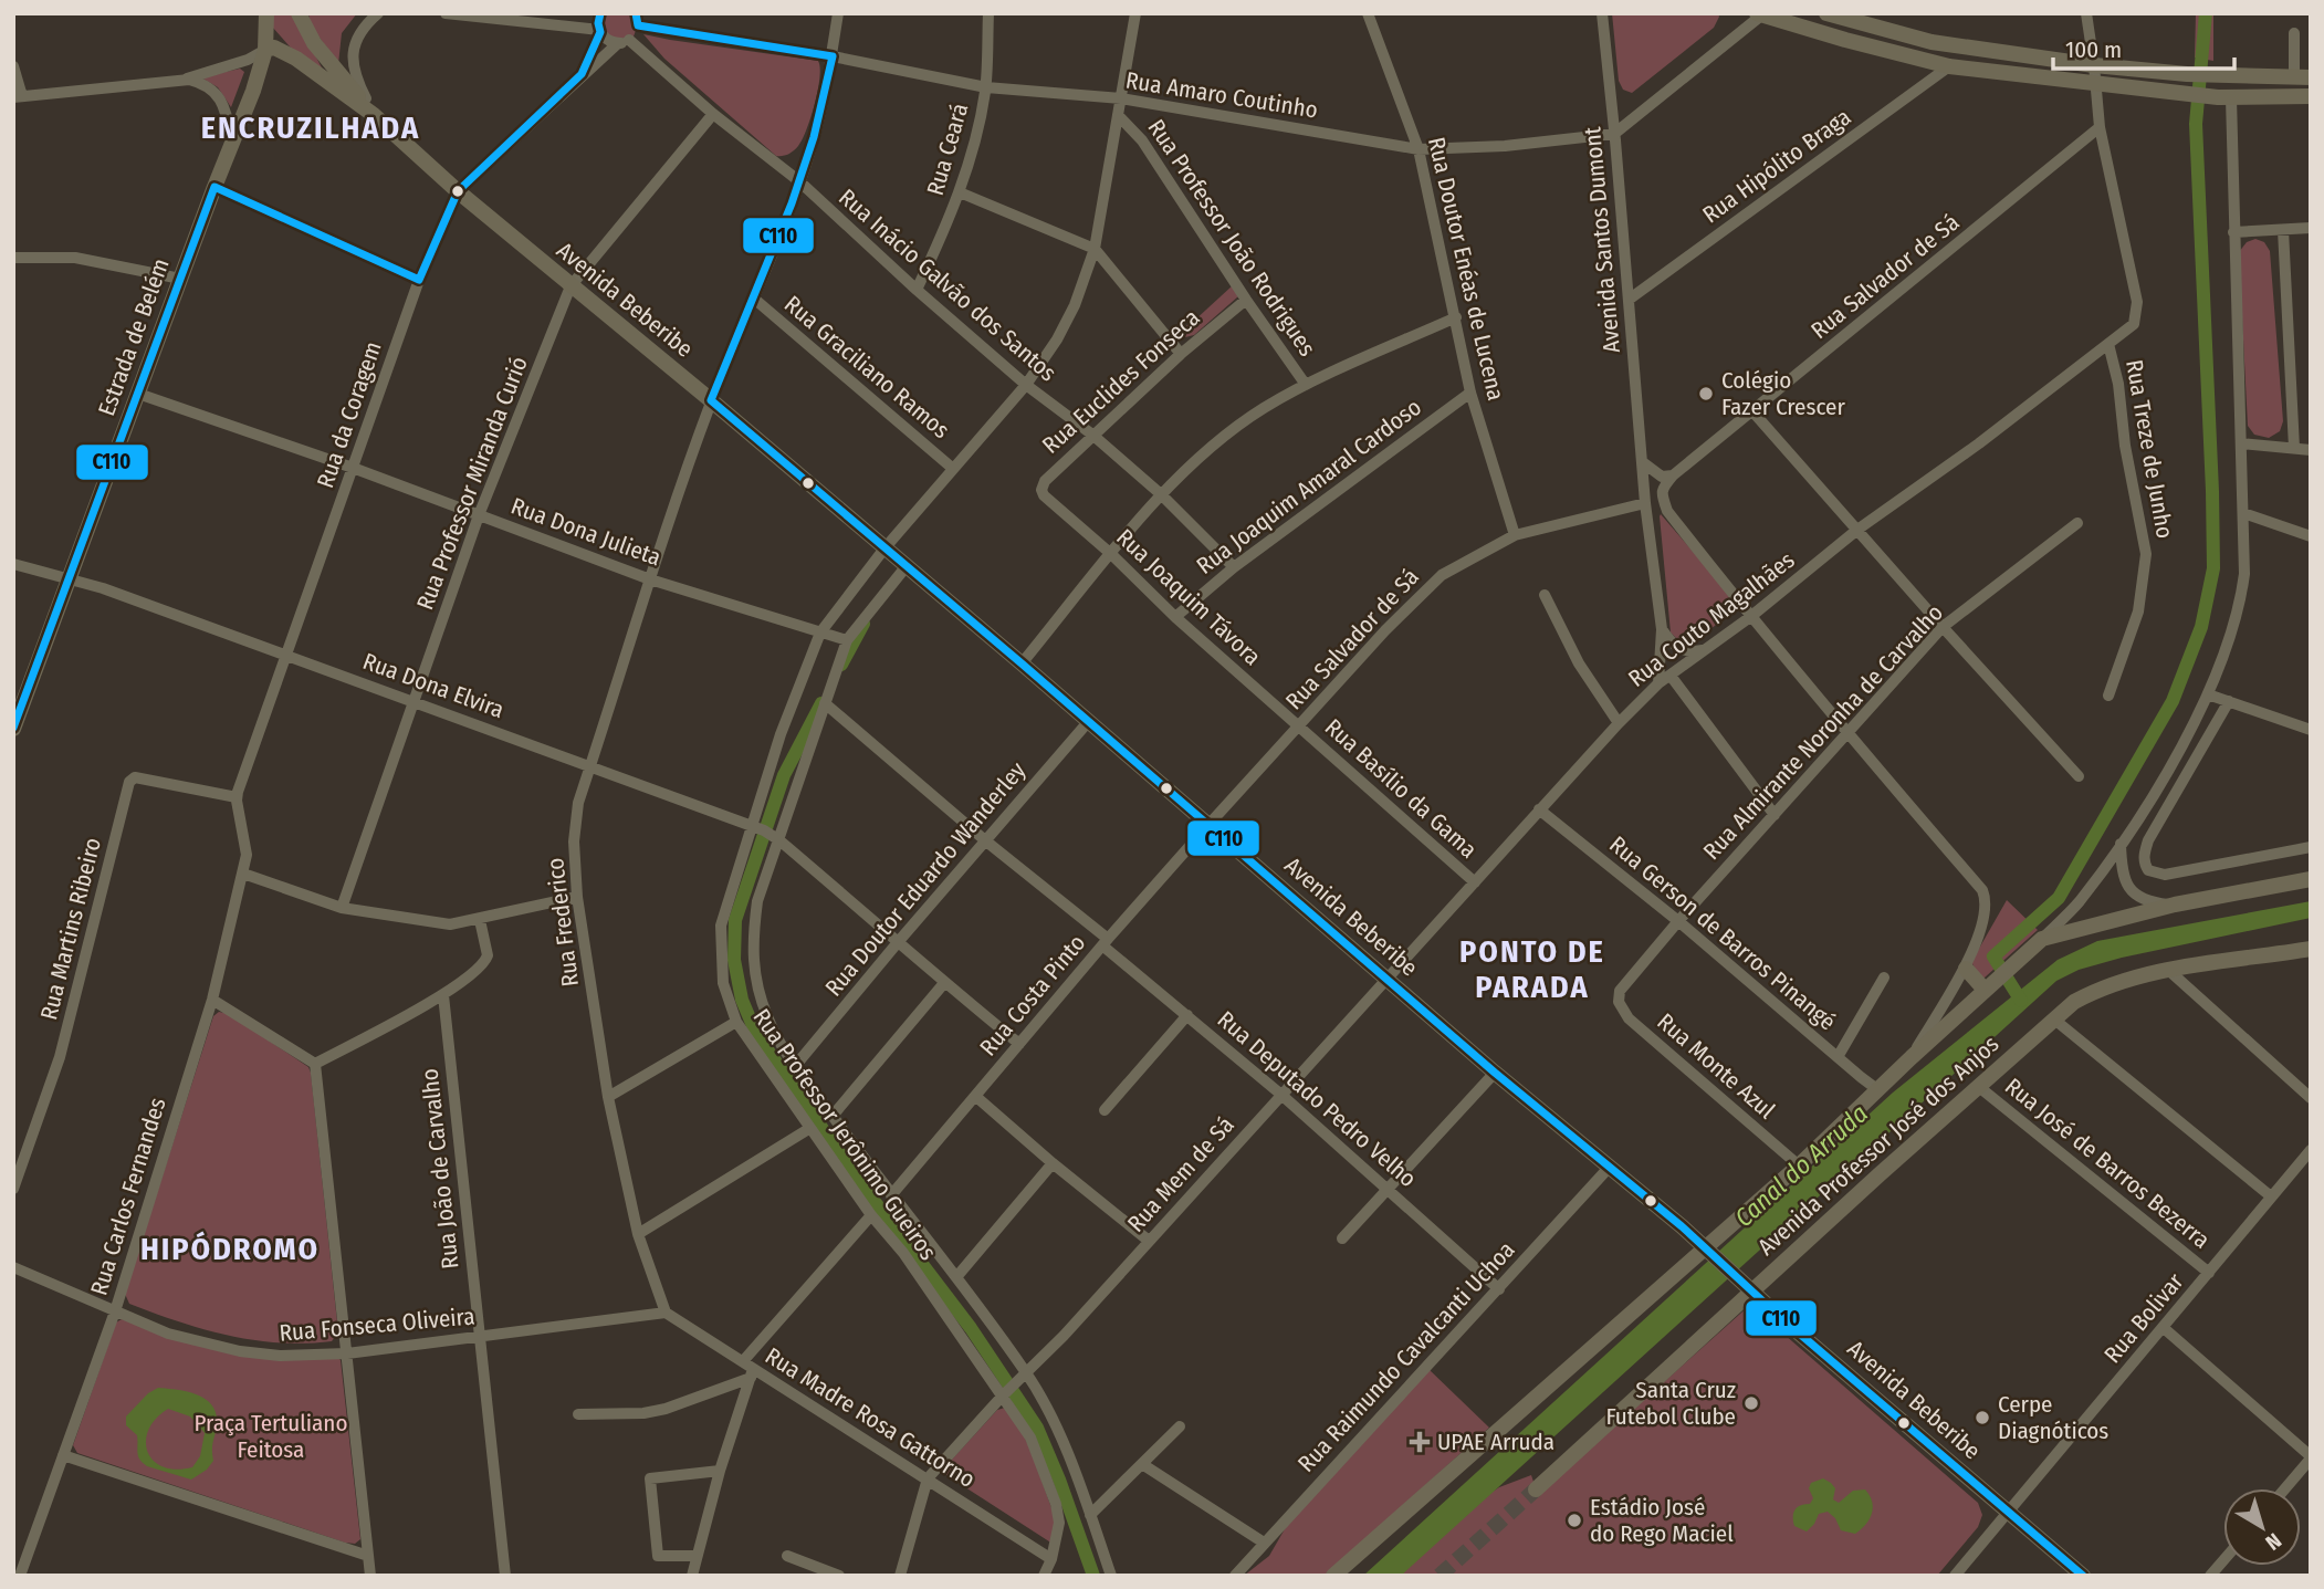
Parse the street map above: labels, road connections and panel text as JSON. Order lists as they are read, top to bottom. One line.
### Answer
{"streets":{"main road":["Avenida Beberibe","Estrada de Belém","Avenida Professor José dos Anjos"],"street":["Rua Amaro Coutinho","Rua Ceará","Rua Hipólito Braga","Rua Professor João Rodrigues","Avenida Santos Dumont","Rua Doutor Enéas de Lucena","Rua Salvador de Sá","Rua Inácio Galvão dos Santos","Rua Graciliano Ramos","Rua Euclides Fonseca","Rua da Coragem","Rua Treze de Junho","Rua Professor Miranda Curió","Rua Joaquim Amaral Cardoso","Rua Dona Julieta","Rua Joaquim Távora","Rua Couto Magalhães","Rua Dona Elvira","Rua Almirante Noronha de Carvalho","Rua Basílio da Gama","Rua Doutor Eduardo Wanderley","Rua Frederico","Rua Martins Ribeiro","Rua Gerson de Barros Pinangé","Rua Costa Pinto","Rua Monte Azul","Rua Deputado Pedro Velho","Rua Professor Jerônimo Gueiros","Rua José de Barros Bezerra","Rua João de Carvalho","Rua Mem de Sá","Rua Carlos Fernandes","Rua Bolivar","Rua Fonseca Oliveira","Rua Raimundo Cavalcanti Uchoa","Rua Madre Rosa Gattorno"]},"crossings":[["Rua Amaro Coutinho","Rua Ceará"],["Rua Amaro Coutinho","Avenida Santos Dumont"],["Rua Amaro Coutinho","Rua Doutor Enéas de Lucena"],["Rua Amaro Coutinho","Rua Frederico"],["Rua Amaro Coutinho","Rua Professor Jerônimo Gueiros"],["Rua Ceará","Rua Inácio Galvão dos Santos"],["Rua Hipólito Braga","Avenida Santos Dumont"],["Rua Professor João Rodrigues","Rua Euclides Fonseca"],["Rua Professor João Rodrigues","Rua Professor Jerônimo Gueiros"],["Avenida Santos Dumont","Rua Salvador de Sá"],["Avenida Santos Dumont","Rua Couto Magalhães"],["Rua Doutor Enéas de Lucena","Rua Salvador de Sá"],["Rua Doutor Enéas de Lucena","Rua Joaquim Amaral Cardoso"],["Rua Salvador de Sá","Avenida Beberibe"],["Rua Salvador de Sá","Rua Treze de Junho"],["Rua Salvador de Sá","Rua Joaquim Távora"],["Rua Salvador de Sá","Rua Basílio da Gama"],["Rua Salvador de Sá","Rua Costa Pinto"],["Rua Inácio Galvão dos Santos","Rua Euclides Fonseca"],["Rua Inácio Galvão dos Santos","Rua Professor Miranda Curió"],["Rua Inácio Galvão dos Santos","Rua Joaquim Amaral Cardoso"],["Rua Inácio Galvão dos Santos","Rua Frederico"],["Rua Inácio Galvão dos Santos","Rua Professor Jerônimo Gueiros"],["Avenida Beberibe","Estrada de Belém"],["Avenida Beberibe","Rua da Coragem"],["Avenida Beberibe","Rua Professor Miranda Curió"],["Avenida Beberibe","Rua Couto Magalhães"],["Avenida Beberibe","Rua Doutor Eduardo Wanderley"],["Avenida Beberibe","Rua Frederico"],["Avenida Beberibe","Rua Costa Pinto"],["Avenida Beberibe","Rua Professor Jerônimo Gueiros"],["Avenida Beberibe","Avenida Professor José dos Anjos"],["Avenida Beberibe","Rua Mem de Sá"],["Avenida Beberibe","Rua Bolivar"],["Avenida Beberibe","Rua Raimundo Cavalcanti Uchoa"],["Estrada de Belém","Rua Dona Julieta"],["Estrada de Belém","Rua Dona Elvira"],["Rua Graciliano Ramos","Rua Frederico"],["Rua Graciliano Ramos","Rua Professor Jerônimo Gueiros"],["Rua Euclides Fonseca","Rua Joaquim Távora"],["Rua da Coragem","Rua Dona Julieta"],["Rua da Coragem","Rua Dona Elvira"],["Rua da Coragem","Rua Martins Ribeiro"],["Rua da Coragem","Rua Carlos Fernandes"],["Rua Treze de Junho","Rua Couto Magalhães"],["Rua Professor Miranda Curió","Rua Dona Julieta"],["Rua Professor Miranda Curió","Rua Dona Elvira"],["Rua Joaquim Amaral Cardoso","Rua Joaquim Távora"],["Rua Dona Julieta","Rua Frederico"],["Rua Dona Julieta","Rua Professor Jerônimo Gueiros"],["Rua Joaquim Távora","Rua Basílio da Gama"],["Rua Couto Magalhães","Rua Basílio da Gama"],["Rua Couto Magalhães","Rua Gerson de Barros Pinangé"],["Rua Couto Magalhães","Rua Mem de Sá"],["Rua Dona Elvira","Rua Doutor Eduardo Wanderley"],["Rua Dona Elvira","Rua Frederico"],["Rua Dona Elvira","Rua Costa Pinto"],["Rua Dona Elvira","Rua Professor Jerônimo Gueiros"],["Rua Almirante Noronha de Carvalho","Rua Gerson de Barros Pinangé"],["Rua Almirante Noronha de Carvalho","Rua Monte Azul"],["Rua Doutor Eduardo Wanderley","Rua Deputado Pedro Velho"],["Rua Doutor Eduardo Wanderley","Rua Professor Jerônimo Gueiros"],["Rua Frederico","Rua Fonseca Oliveira"],["Rua Frederico","Rua Madre Rosa Gattorno"],["Rua Martins Ribeiro","Rua Carlos Fernandes"],["Rua Gerson de Barros Pinangé","Avenida Professor José dos Anjos"],["Rua Costa Pinto","Rua Deputado Pedro Velho"],["Rua Costa Pinto","Rua Professor Jerônimo Gueiros"],["Rua Monte Azul","Avenida Professor José dos Anjos"],["Rua Deputado Pedro Velho","Rua Professor Jerônimo Gueiros"],["Rua Deputado Pedro Velho","Rua Mem de Sá"],["Rua Deputado Pedro Velho","Rua Raimundo Cavalcanti Uchoa"],["Rua Professor Jerônimo Gueiros","Rua Mem de Sá"],["Rua Professor Jerônimo Gueiros","Rua Madre Rosa Gattorno"],["Avenida Professor José dos Anjos","Rua José de Barros Bezerra"],["Rua José de Barros Bezerra","Rua Bolivar"],["Rua João de Carvalho","Rua Fonseca Oliveira"],["Rua Mem de Sá","Rua Madre Rosa Gattorno"],["Rua Carlos Fernandes","Rua Fonseca Oliveira"],["Rua Fonseca Oliveira","Rua Madre Rosa Gattorno"]],"districts":["ENCRUZILHADA","PONTO DE PARADA","HIPÓDROMO"],"water":["Canal do Arruda"],"parks":["Praça Tertuliano Feitosa"],"places":{"other":["Colégio Fazer Crescer","Santa Cruz Futebol Clube","Cerpe Diagnóticos","Estádio José do Rego Maciel"],"health":["UPAE Arruda"]},"lines":["transit line C110"],"scale_bar":"100 m","north":"bottom right"}
